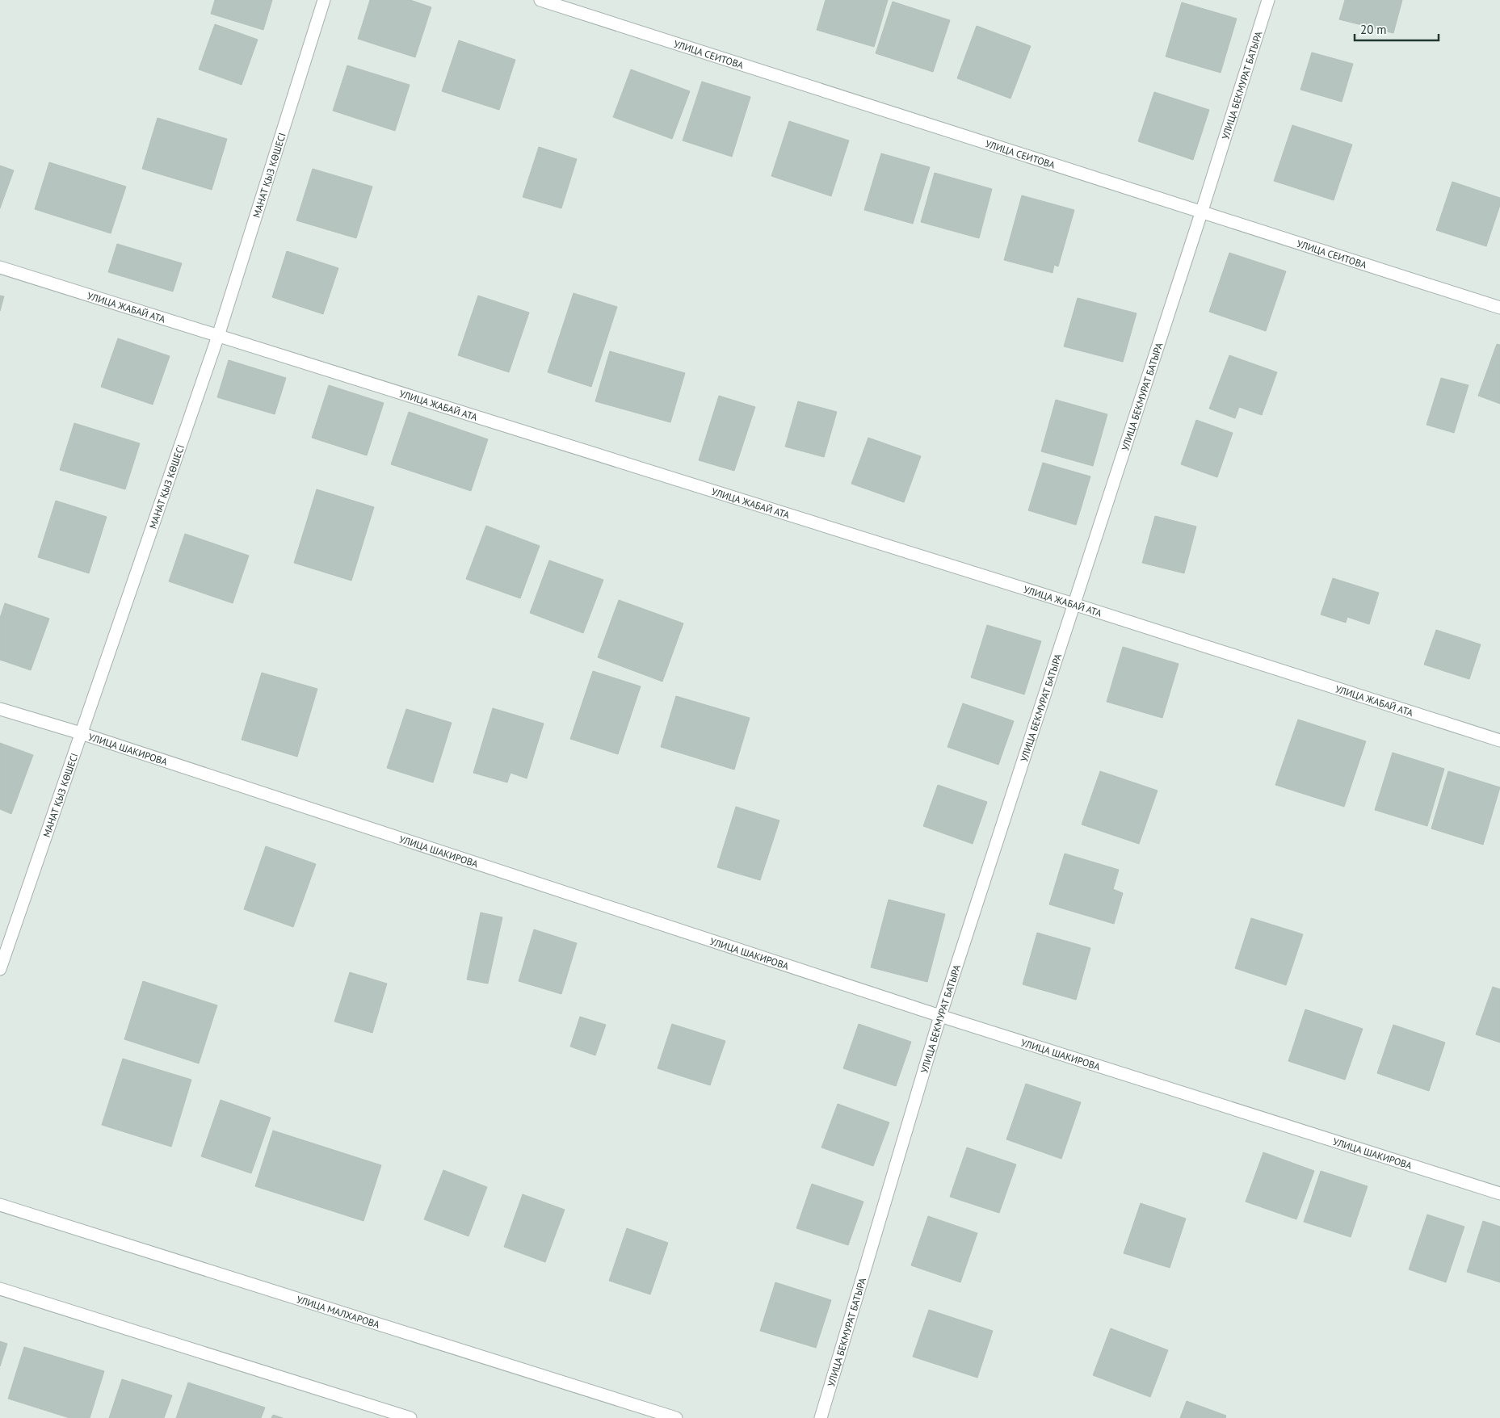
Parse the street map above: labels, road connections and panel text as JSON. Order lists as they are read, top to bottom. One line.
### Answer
{"streets":{"street":["УЛИЦА СЕИТОВА","УЛИЦА БЕКМУРАТ БАТЫРА","МАНАТ ҚЫЗ КӨШЕСІ","УЛИЦА ЖАБАЙ АТА","УЛИЦА ШАКИРОВА","УЛИЦА МАЛХАРОВА"]},"crossings":[["УЛИЦА СЕИТОВА","УЛИЦА БЕКМУРАТ БАТЫРА"],["УЛИЦА БЕКМУРАТ БАТЫРА","УЛИЦА ЖАБАЙ АТА"],["УЛИЦА БЕКМУРАТ БАТЫРА","УЛИЦА ШАКИРОВА"],["МАНАТ ҚЫЗ КӨШЕСІ","УЛИЦА ЖАБАЙ АТА"],["МАНАТ ҚЫЗ КӨШЕСІ","УЛИЦА ШАКИРОВА"]],"scale_bar":"20 m"}
